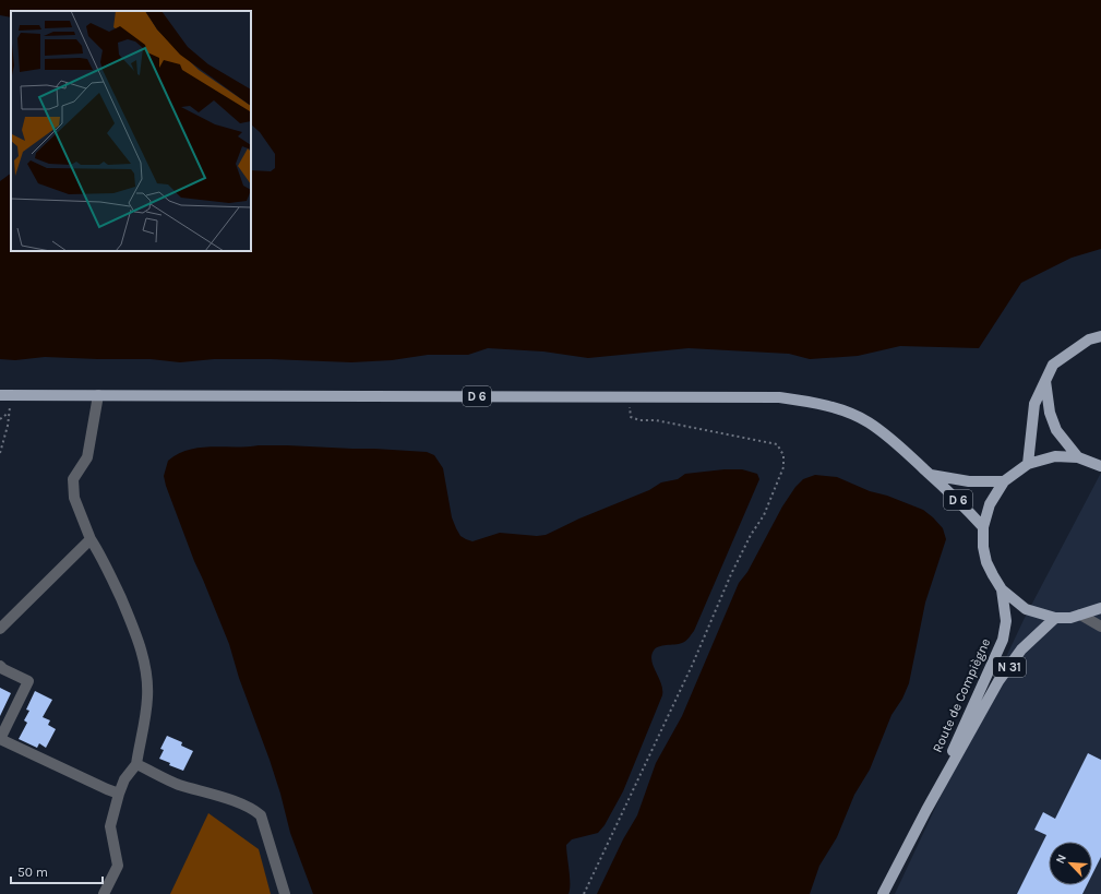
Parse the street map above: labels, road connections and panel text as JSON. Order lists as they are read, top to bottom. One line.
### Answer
{"streets":{"main road":["D 6","N 31","Route de Compiègne"]},"scale_bar":"50 m","north":"top left"}
